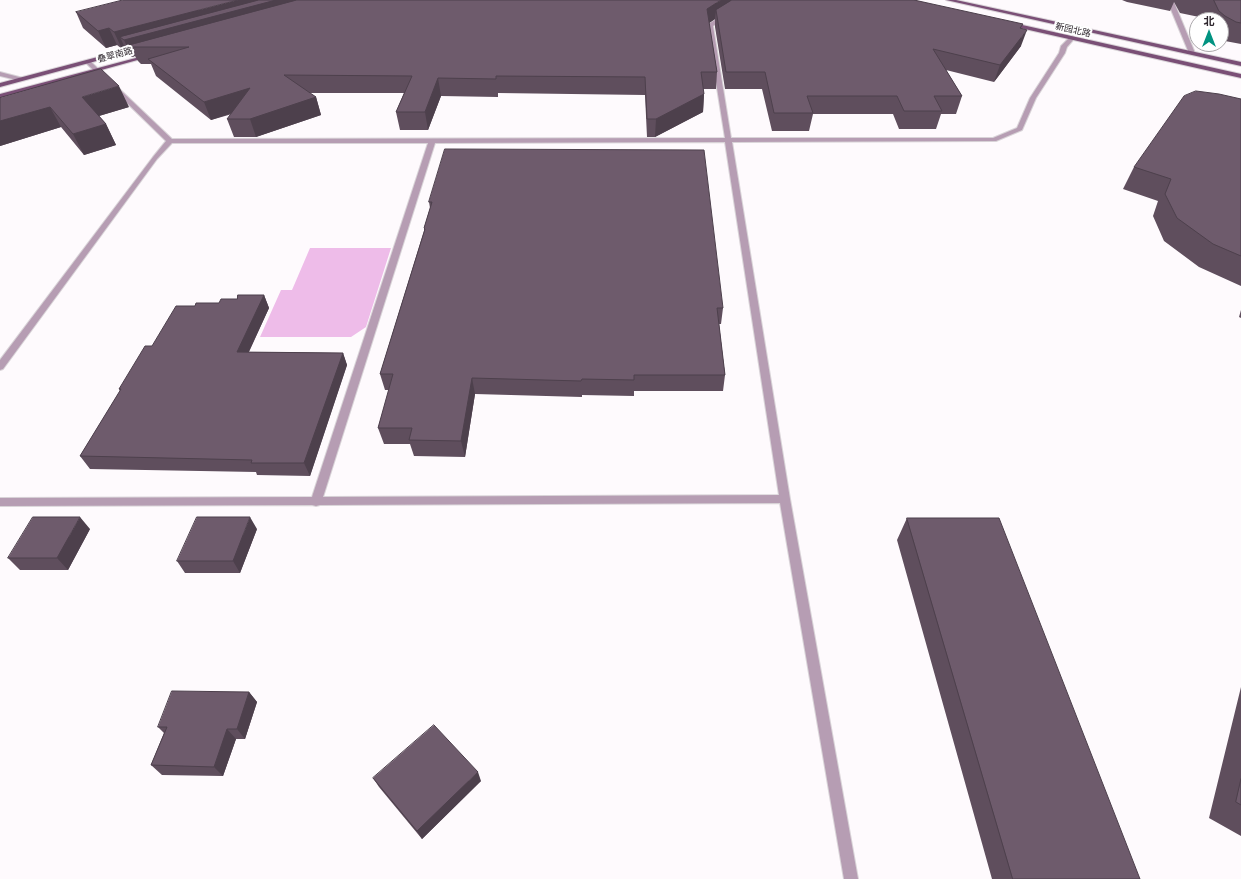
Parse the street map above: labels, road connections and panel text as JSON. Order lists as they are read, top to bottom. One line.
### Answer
{"streets":{"main road":["新园北路","叠翠南路"]},"north":"top"}
